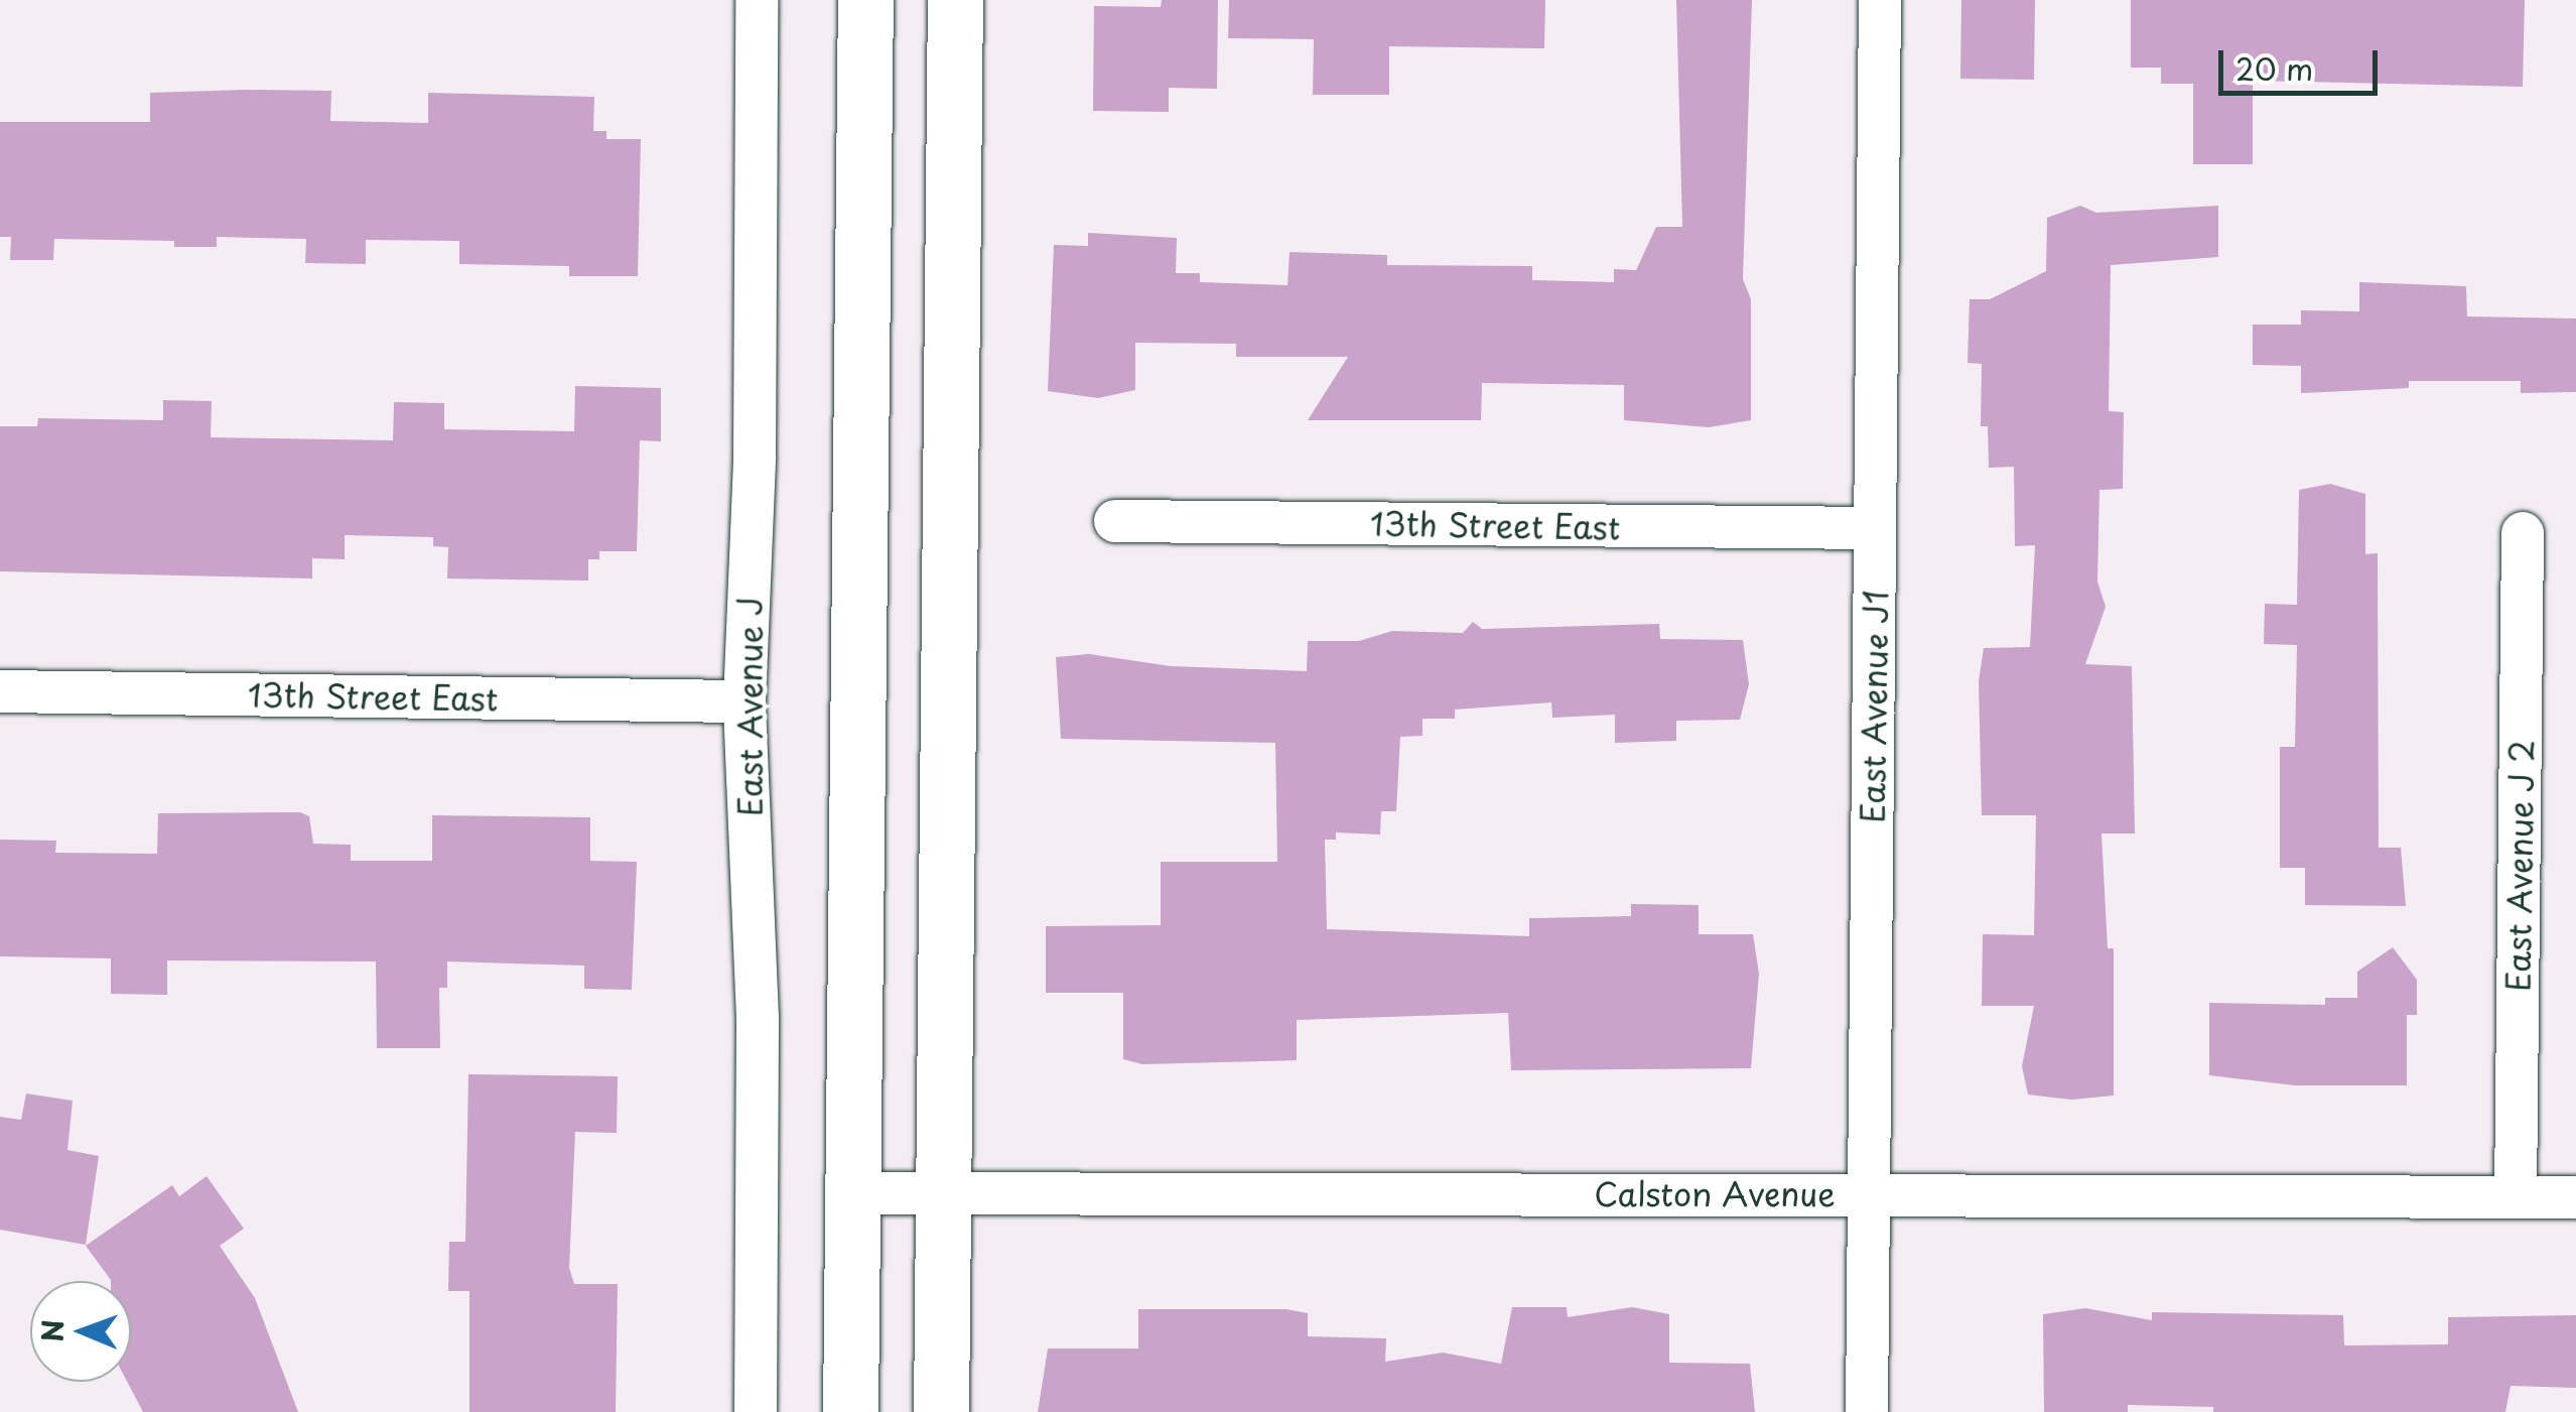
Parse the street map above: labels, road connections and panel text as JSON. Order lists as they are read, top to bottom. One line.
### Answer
{"streets":{"street":["13th Street East","East Avenue J","East Avenue J1","East Avenue J 2","Calston Avenue"]},"crossings":[["13th Street East","East Avenue J"],["13th Street East","East Avenue J1"],["East Avenue J1","Calston Avenue"],["East Avenue J 2","Calston Avenue"]],"scale_bar":"20 m","north":"left"}
